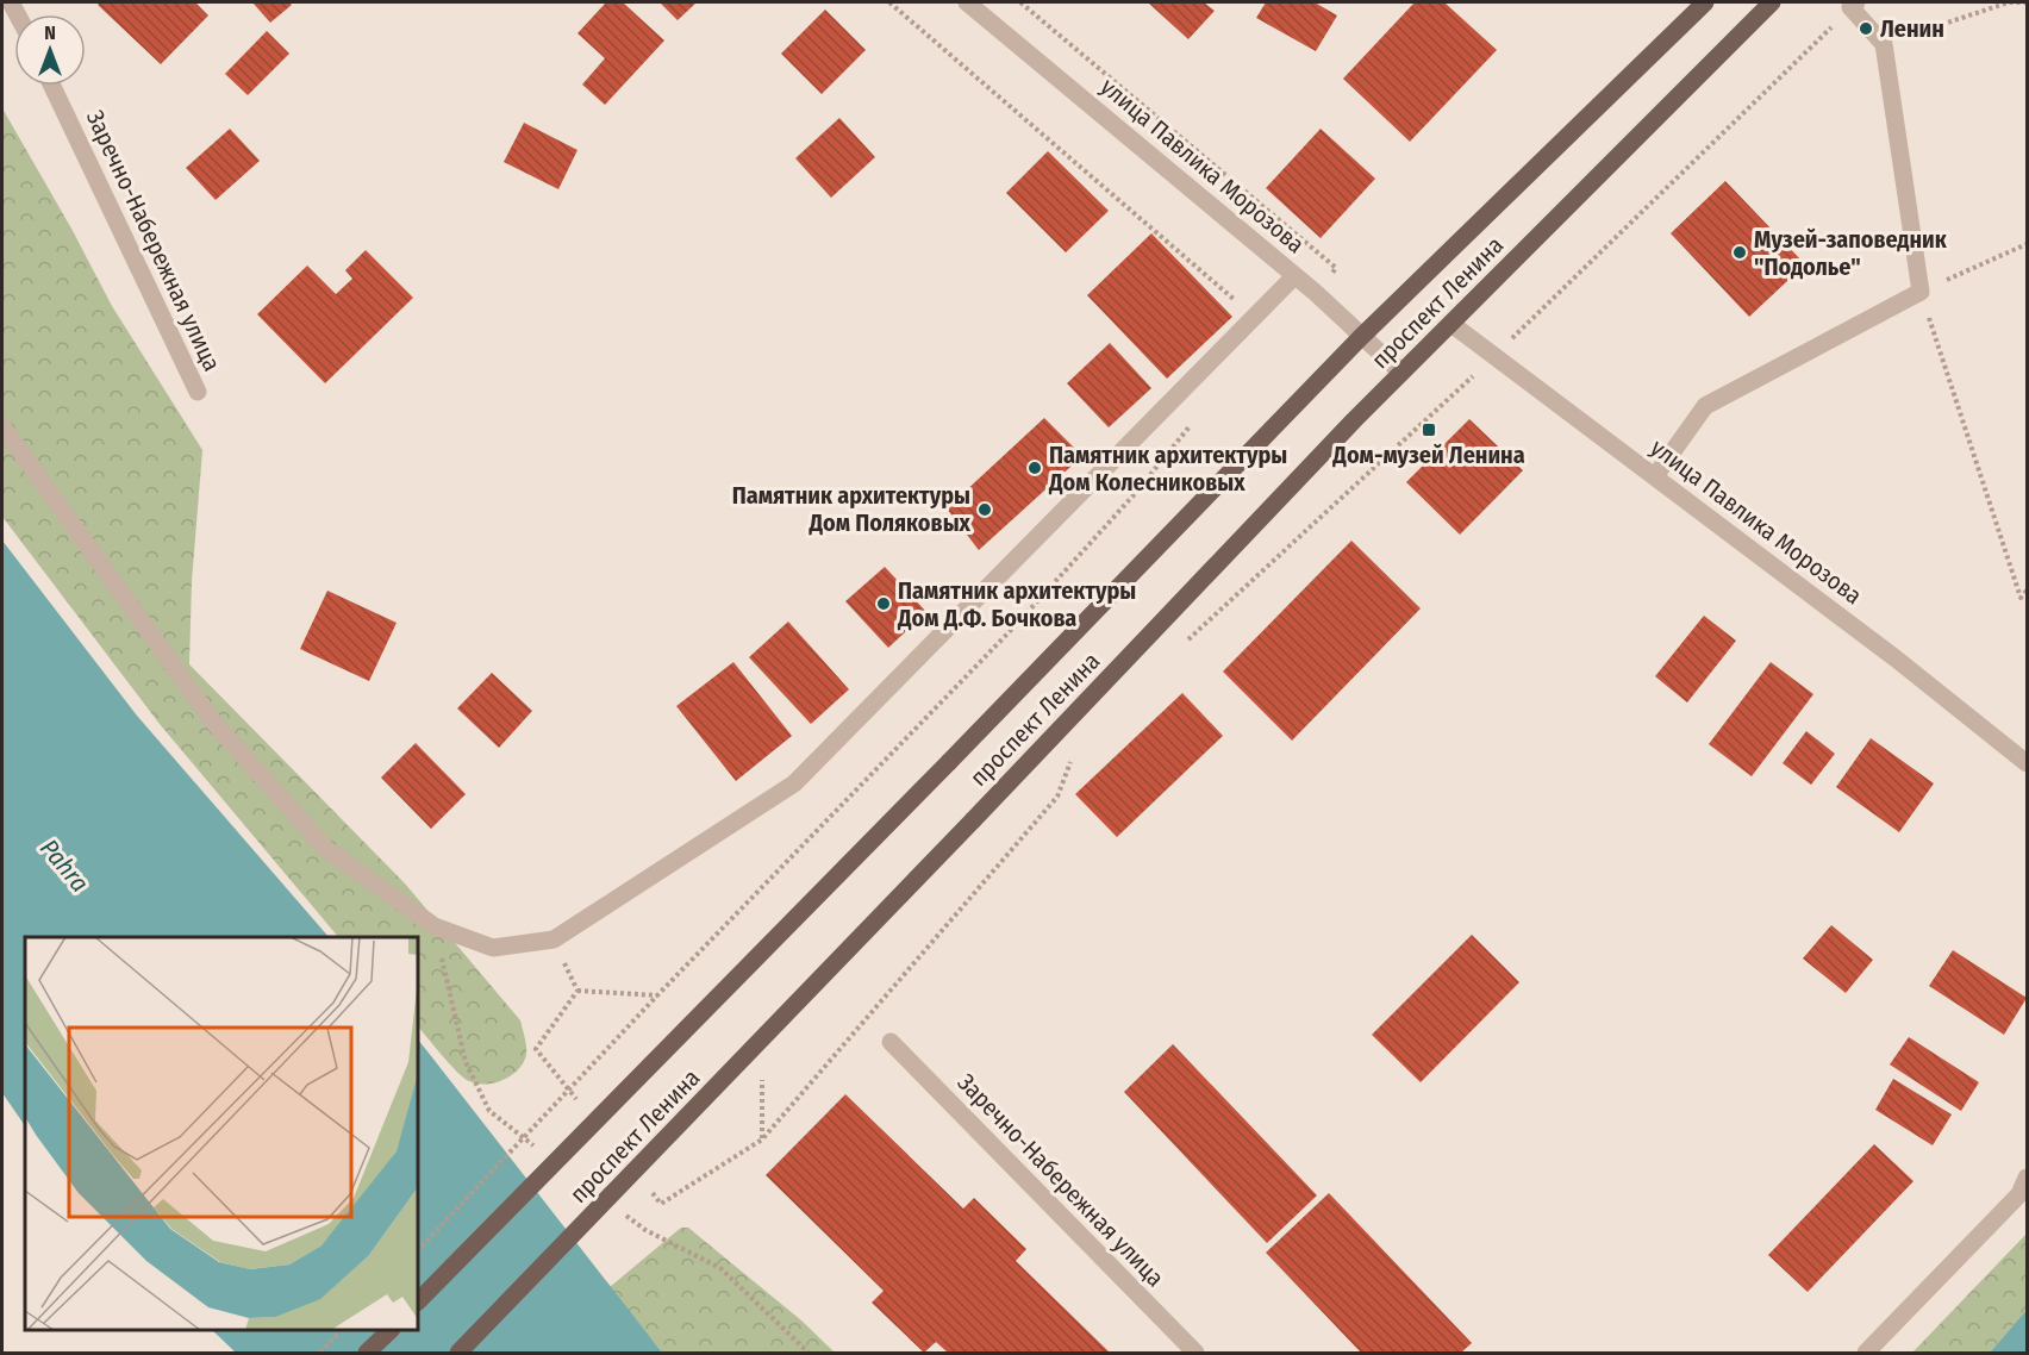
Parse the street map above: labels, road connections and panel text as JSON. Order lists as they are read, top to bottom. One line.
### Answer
{"streets":{"main road":["проспект Ленина"],"street":["улица Павлика Морозова","Заречно-Набережная улица"]},"crossings":[["улица Павлика Морозова","проспект Ленина"]],"water":["Pahra"],"places":{"other":["Ленин","Музей-заповедник \"Подолье\"","Памятник архитектуры Дом Колесниковых","Памятник архитектуры Дом Поляковых","Памятник архитектуры Дом Д.Ф. Бочкова"],"transit":["Дом-музей Ленина"]},"north":"top"}
